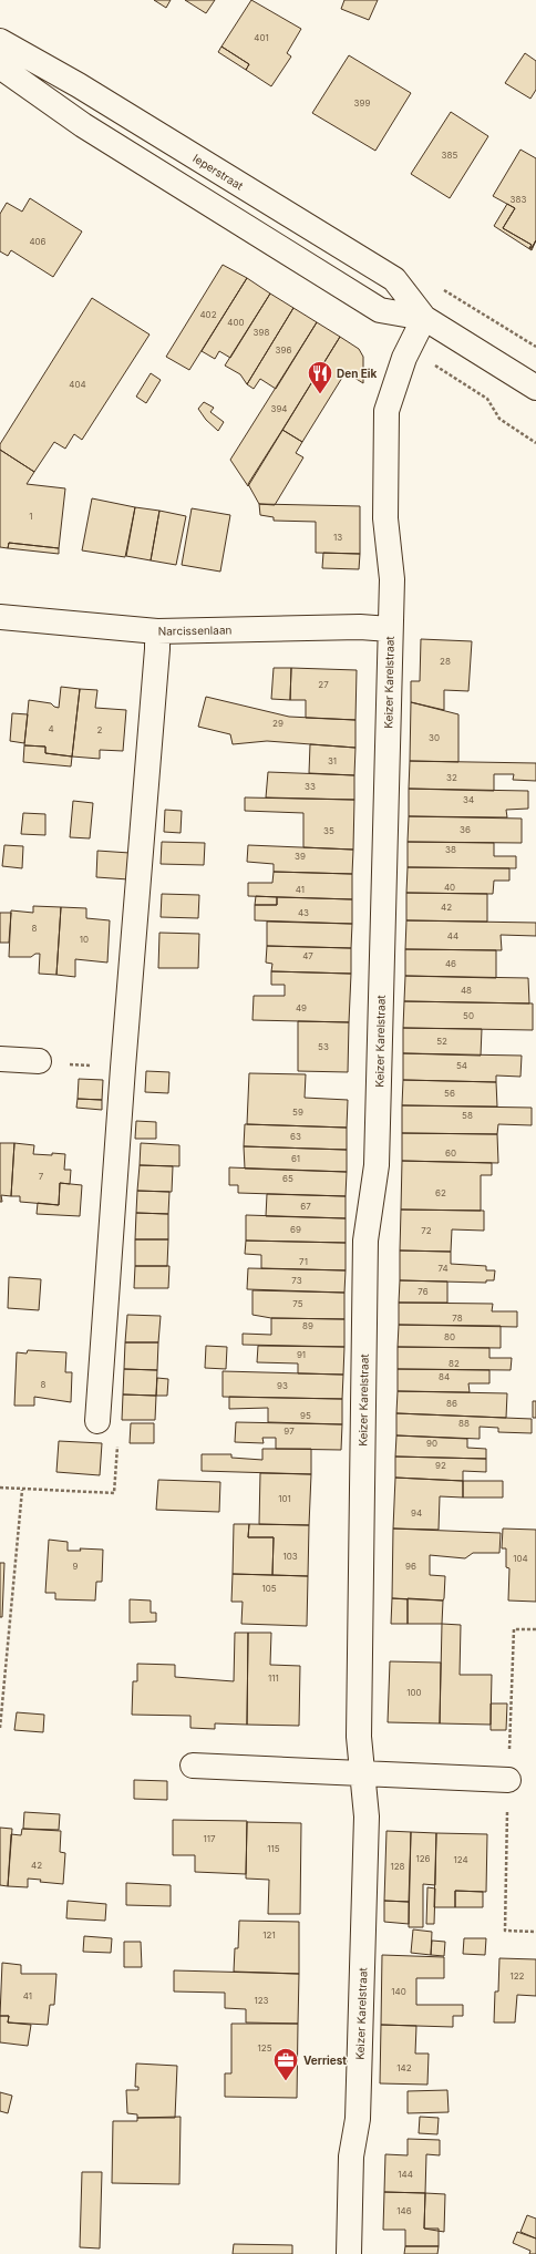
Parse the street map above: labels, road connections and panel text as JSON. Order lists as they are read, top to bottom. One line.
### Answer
{"streets":{"street":["Ieperstraat","Narcissenlaan","Keizer Karelstraat"]},"crossings":[["Ieperstraat","Keizer Karelstraat"],["Narcissenlaan","Keizer Karelstraat"]],"places":{"restaurant":["Den Eik"],"office":["Verriest"]},"house_numbers":["401","399","385","383","406","402","400","398","396","404","394","1","13","28","27","29","4","2","30","31","32","33","34","36","35","38","39","40","41","42","43","8","44","10","47","46","48","49","50","52","53","54","56","59","58","63","60","61","7","65","62","67","69","72","71","74","73","76","75","78","89","80","91","82","84","8","93","86","95","88","97","90","92","101","94","103","104","9","96","105","111","100","117","115","126","124","42","128","121","122","140","41","123","125","142","144","146"]}
